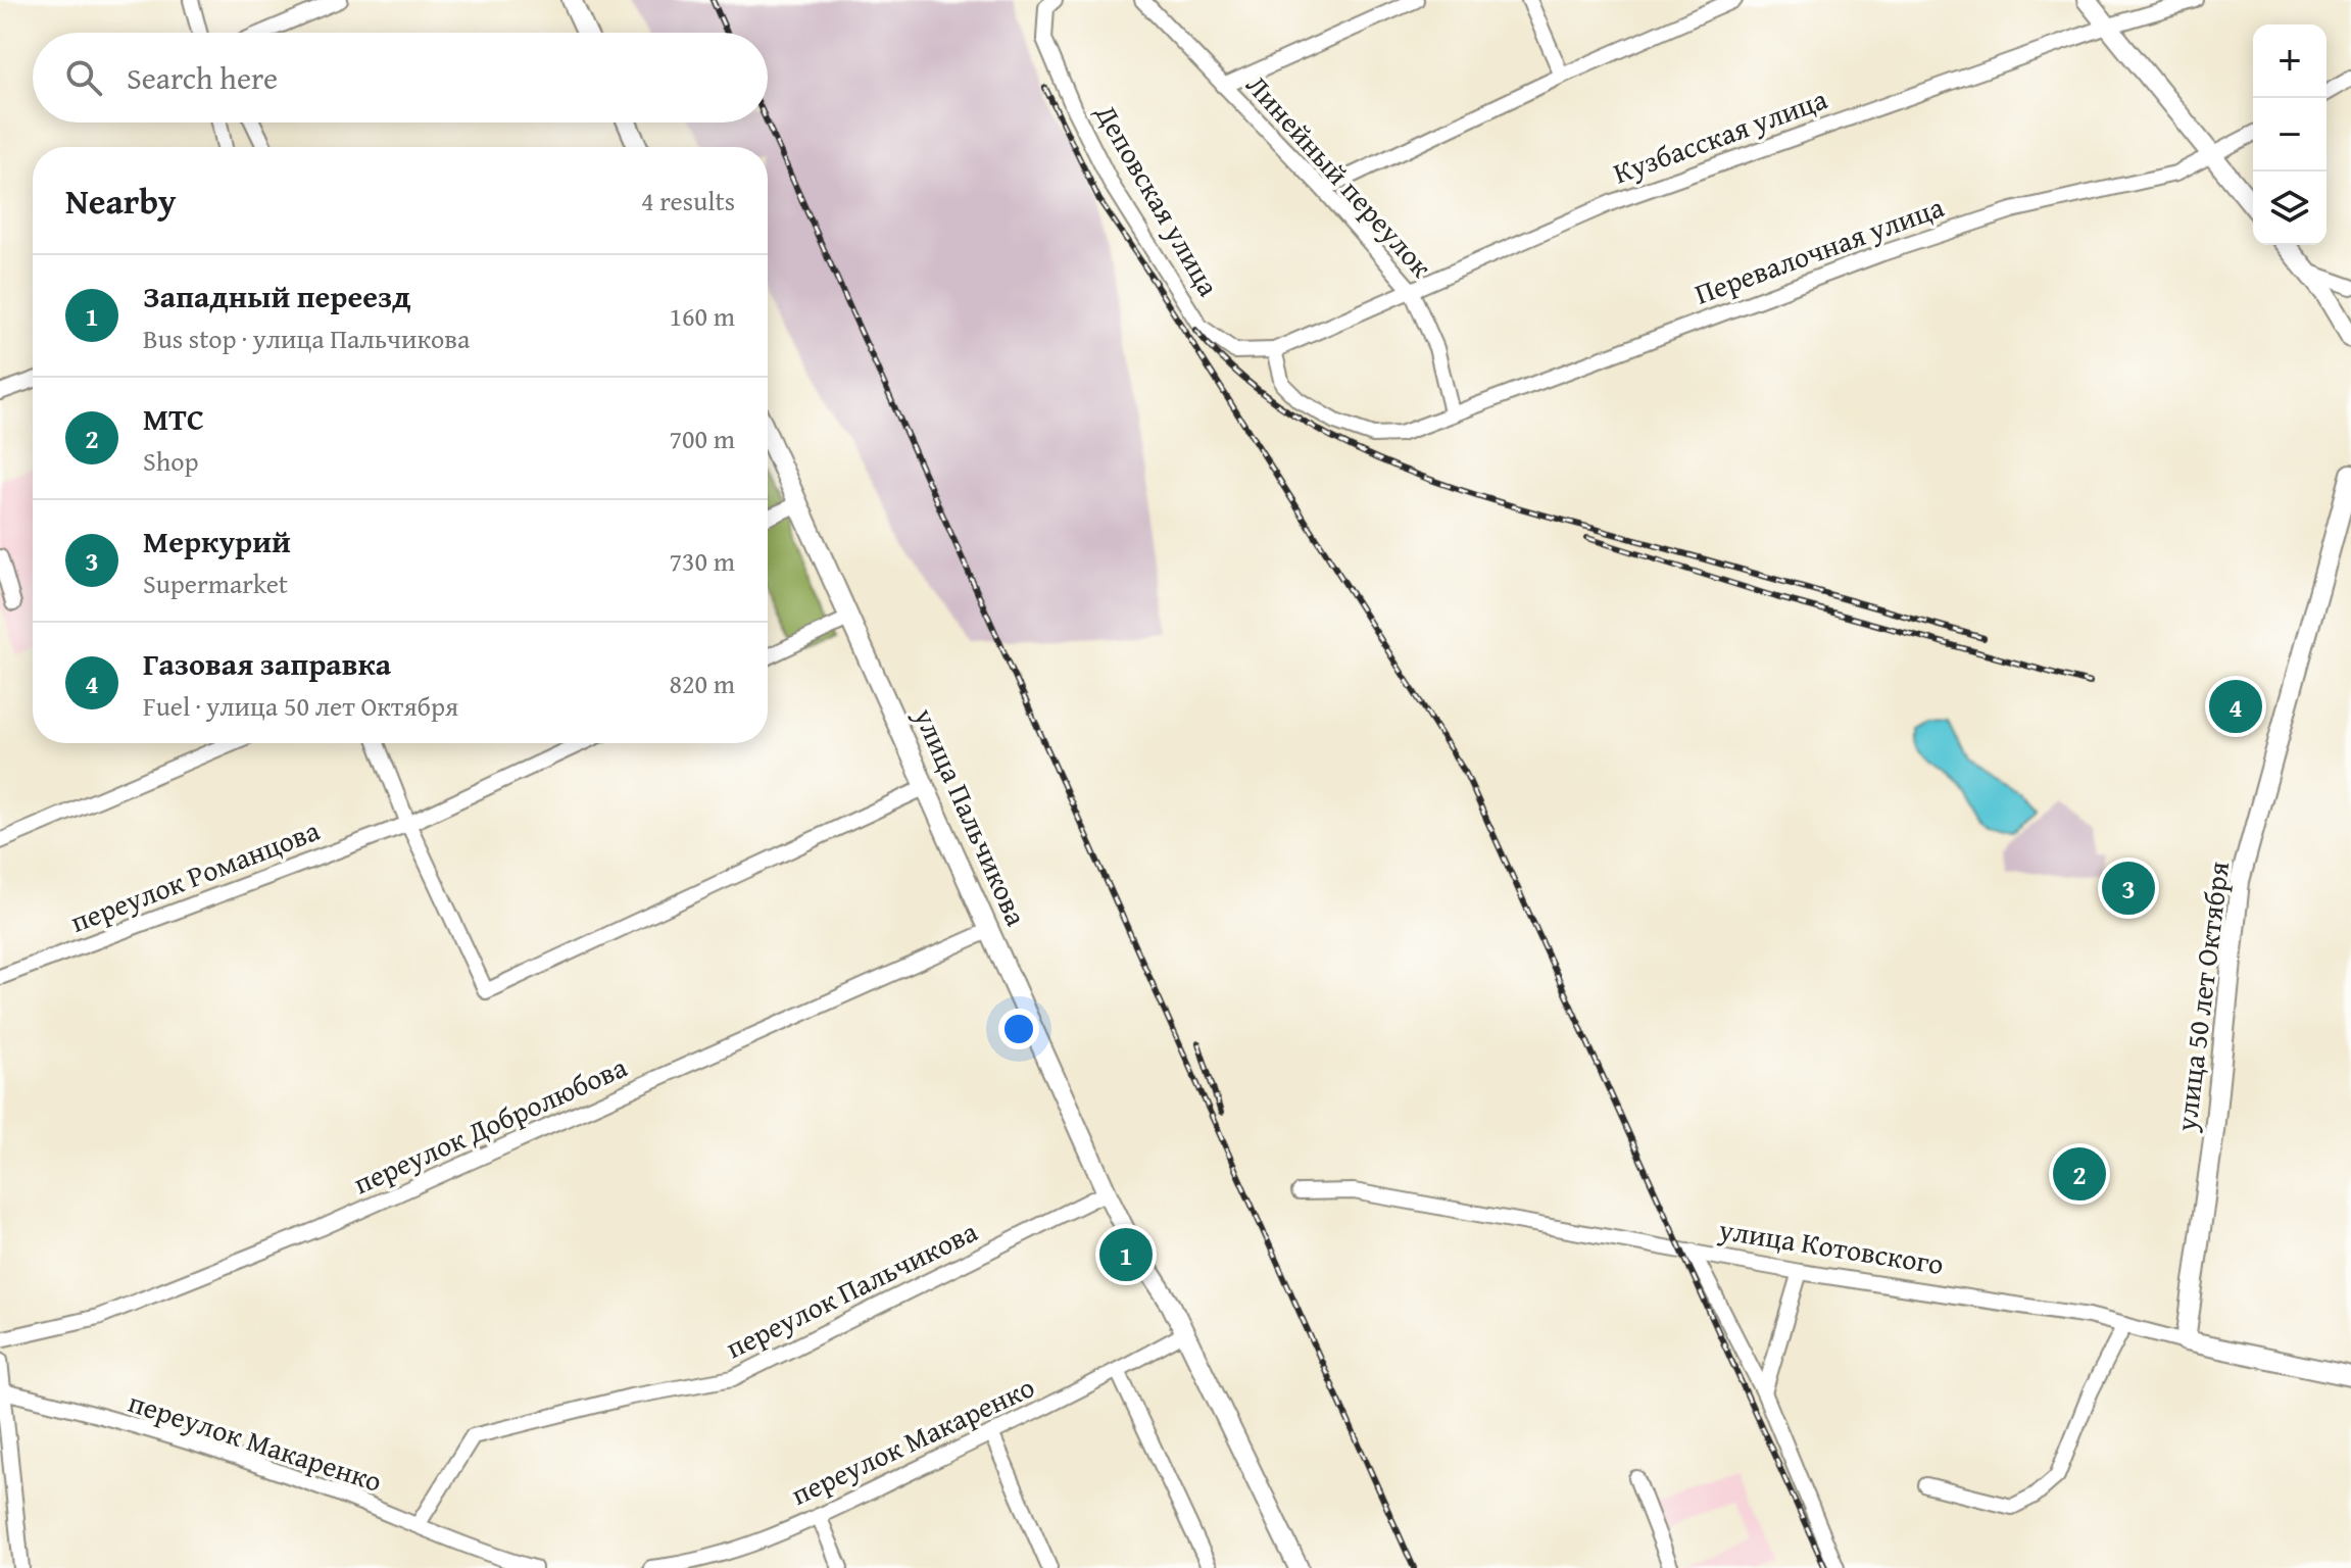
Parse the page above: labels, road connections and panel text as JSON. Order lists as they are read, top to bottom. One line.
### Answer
{"streets":{"main road":["улица Пальчикова","улица 50 лет Октября","улица Котовского"],"street":["Кузбасская улица","Линейный переулок","Деповская улица","Перевалочная улица","переулок Романцова","переулок Добролюбова","переулок Пальчикова","переулок Макаренко"]},"crossings":[["Кузбасская улица","Линейный переулок"],["Кузбасская улица","Деповская улица"],["Кузбасская улица","Перевалочная улица"],["Линейный переулок","Перевалочная улица"],["Деповская улица","Перевалочная улица"],["улица Пальчикова","переулок Добролюбова"],["улица Пальчикова","переулок Пальчикова"],["улица Пальчикова","переулок Макаренко"],["улица 50 лет Октября","улица Котовского"],["переулок Пальчикова","переулок Макаренко"]],"page":{"map_buttons":["+","−"],"search":"Search here","heading":["Nearby","4 results"],"list":[{"mark":"1","name":"Западный переезд","note":"Bus stop · улица Пальчикова","value":"160 m"},{"mark":"2","name":"МТС","note":"Shop","value":"700 m"},{"mark":"3","name":"Меркурий","note":"Supermarket","value":"730 m"},{"mark":"4","name":"Газовая заправка","note":"Fuel · улица 50 лет Октября","value":"820 m"}],"pins":["4","3","2","1"]}}
